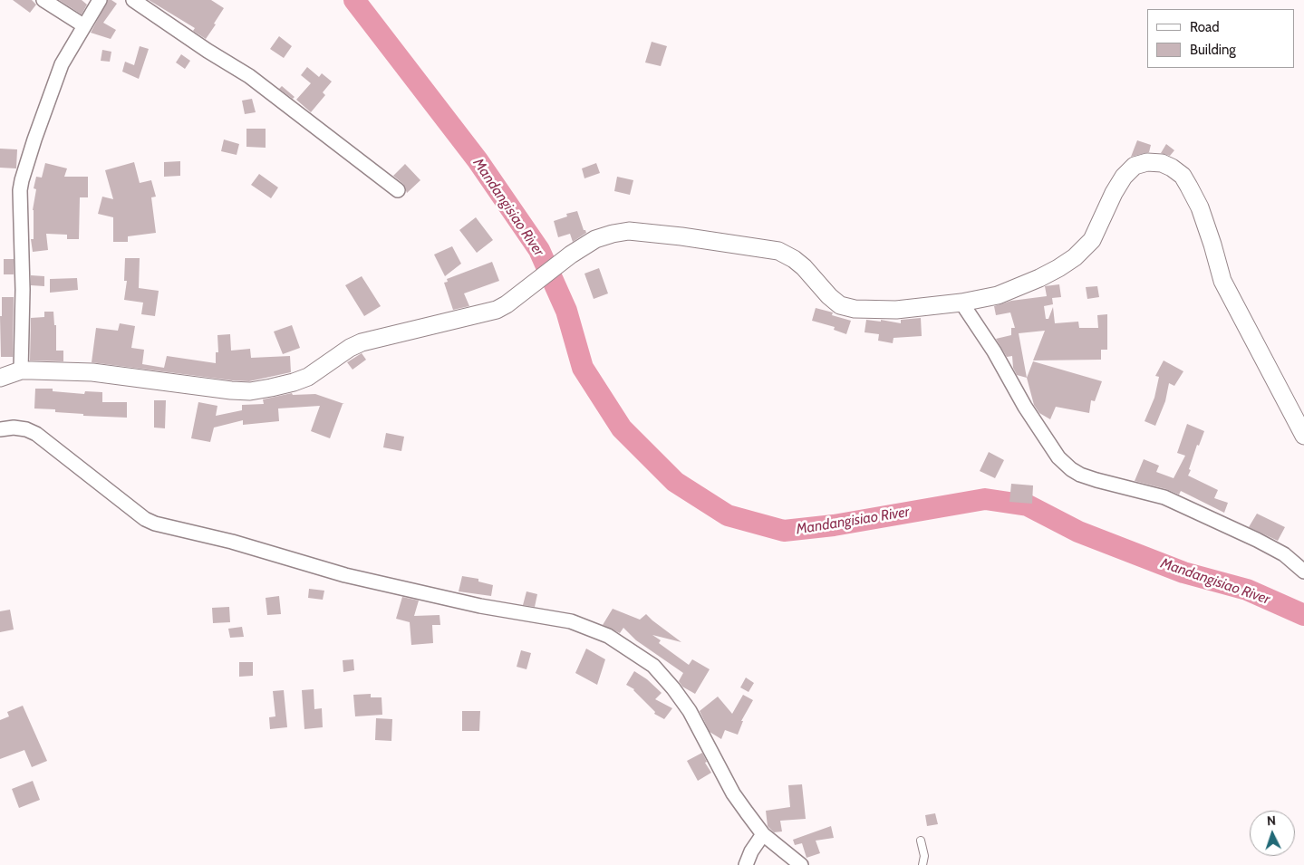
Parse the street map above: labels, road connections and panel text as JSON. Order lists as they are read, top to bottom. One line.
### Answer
{"water":["Mandangisiao River"],"legend":["Road","Building"],"north":"top"}
